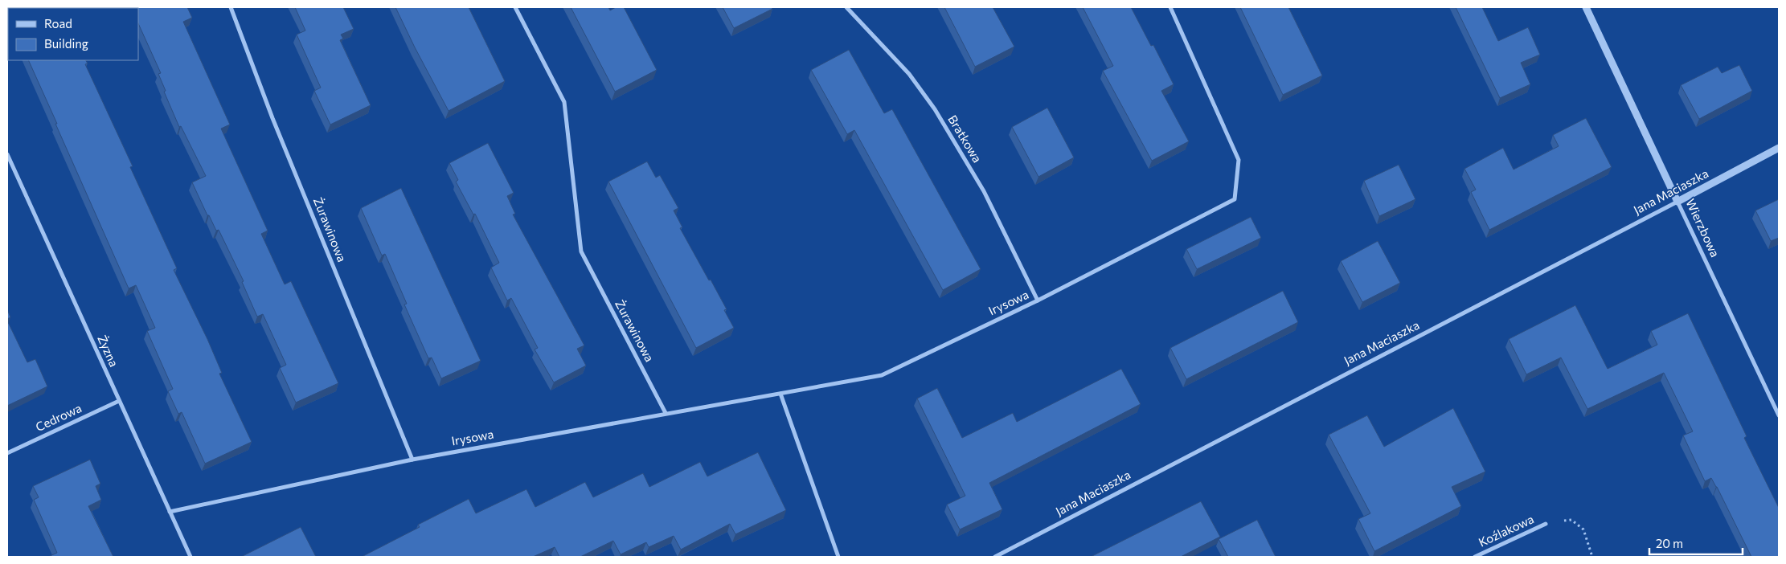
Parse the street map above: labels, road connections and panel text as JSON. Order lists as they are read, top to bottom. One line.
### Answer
{"streets":{"street":["Bratkowa","Jana Maciaszka","Wierzbowa","Żurawinowa","Irysowa","Żyzna","Cedrowa","Koźlakowa"]},"crossings":[["Bratkowa","Irysowa"],["Jana Maciaszka","Wierzbowa"],["Żurawinowa","Irysowa"],["Irysowa","Żyzna"],["Żyzna","Cedrowa"]],"legend":["Road","Building"],"scale_bar":"20 m"}
